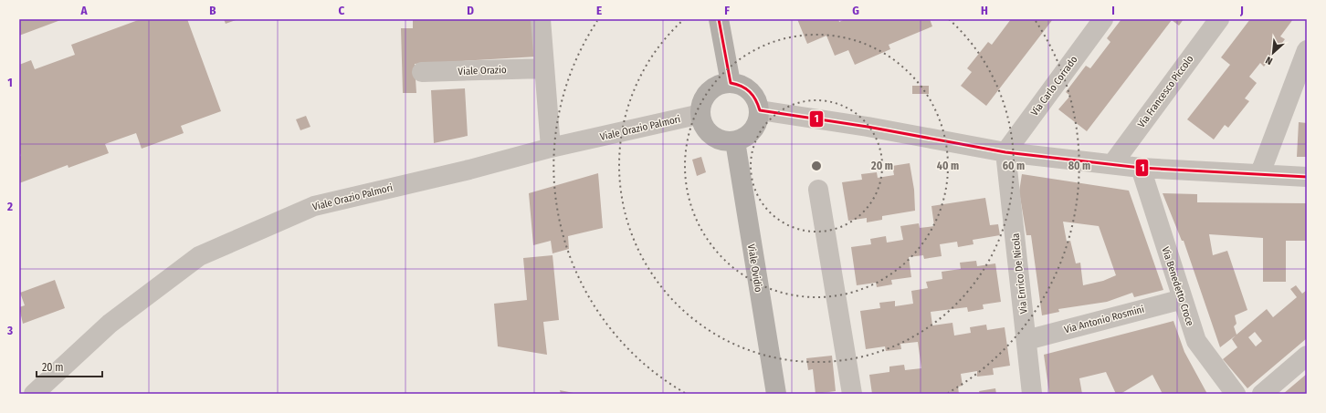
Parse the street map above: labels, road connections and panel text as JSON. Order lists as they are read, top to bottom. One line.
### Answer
{"streets":{"main road":["Viale Ovidio"],"street":["Viale Orazio","Via Carlo Corrado","Via Francesco Piccolo","Viale Orazio Palmori","Via Enrico De Nicola","Via Benedetto Croce","Via Antonio Rosmini"]},"crossings":[["Via Carlo Corrado","Via Enrico De Nicola"],["Viale Orazio Palmori","Viale Ovidio"],["Via Enrico De Nicola","Via Antonio Rosmini"],["Via Benedetto Croce","Via Antonio Rosmini"]],"lines":["transit line 1"],"scale_bar":"20 m","north":"bottom left","grid":{"columns":["A","B","C","D","E","F","G","H","I","J"],"rows":["1","2","3"]},"rings":["20 m","40 m","60 m","80 m"]}
